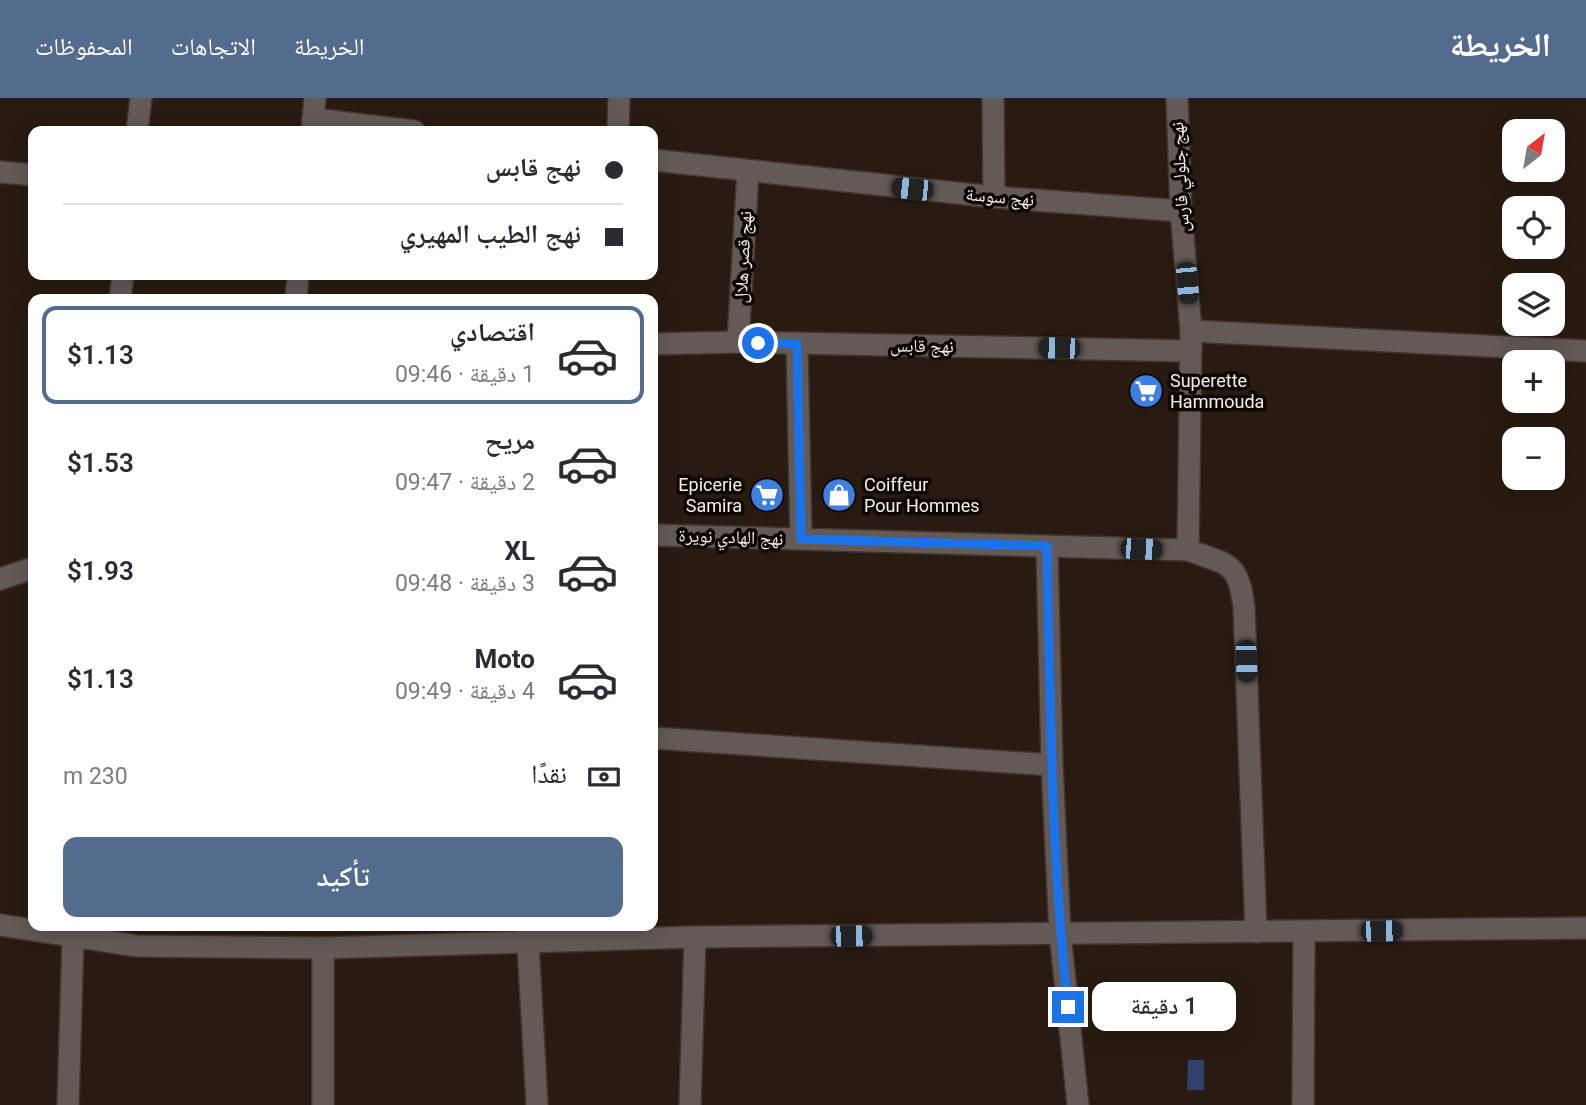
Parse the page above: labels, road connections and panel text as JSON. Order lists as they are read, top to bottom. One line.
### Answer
{"streets":{"street":["نهج جلولي فارس","نهج سوسة","نهج قصر هلال","نهج قابس","نهج الهادي نويرة"]},"crossings":[["نهج جلولي فارس","نهج سوسة"],["نهج جلولي فارس","نهج قابس"],["نهج جلولي فارس","نهج الهادي نويرة"],["نهج سوسة","نهج قصر هلال"],["نهج قصر هلال","نهج قابس"]],"places":{"supermarket":["Superette Hammouda","Epicerie Samira"],"shop":["Coiffeur Pour Hommes"]},"north":"top right","page":{"header":"الخريطة","nav":["الخريطة","الاتجاهات","المحفوظات"],"map_buttons":["+","−"],"banner":["نهج قابس","نهج الطيب المهيري"],"list":[{"name":"اقتصادي","note":"1 دقيقة · 09:46","value":"$1.13"},{"name":"مريح","note":"2 دقيقة · 09:47","value":"$1.53"},{"name":"XL","note":"3 دقيقة · 09:48","value":"$1.93"},{"name":"Moto","note":"4 دقيقة · 09:49","value":"$1.13"}],"pay":["نقدًا","230 m"],"buttons":"تأكيد","bubble":"1 دقيقة"}}
